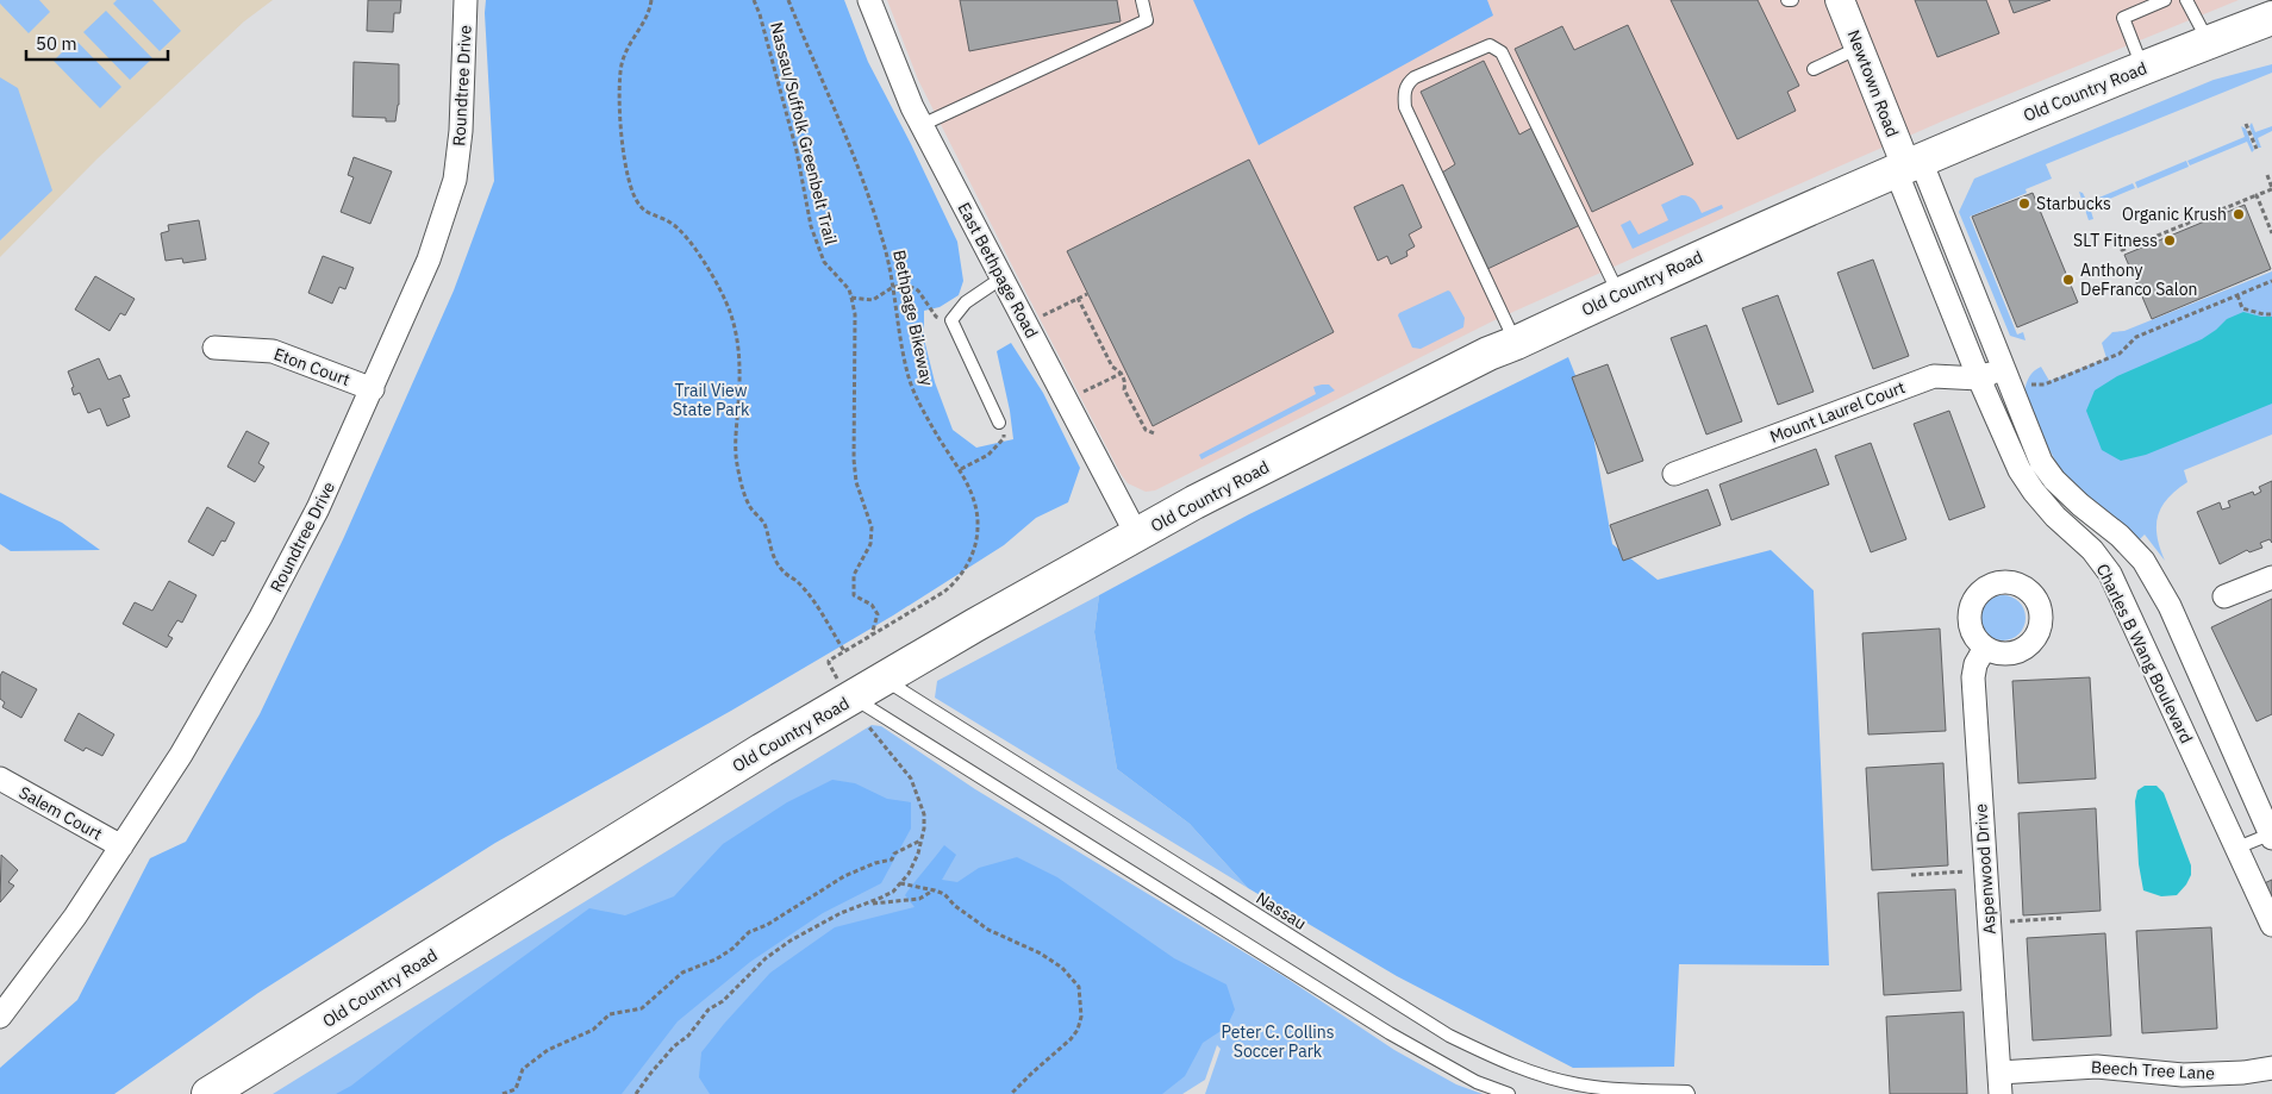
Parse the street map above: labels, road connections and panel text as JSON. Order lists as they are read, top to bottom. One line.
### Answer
{"streets":{"main road":["Old Country Road"],"street":["Newtown Road","Roundtree Drive","East Bethpage Road","Eton Court","Mount Laurel Court","Charles B Wang Boulevard","Salem Court","Aspenwood Drive","Beech Tree Lane"],"lane":["Nassau"],"path":["Nassau/Suffolk Greenbelt Trail","Bethpage Bikeway"]},"crossings":[["Newtown Road","Old Country Road"],["Newtown Road","Charles B Wang Boulevard"],["Roundtree Drive","Eton Court"],["Roundtree Drive","Salem Court"],["Old Country Road","East Bethpage Road"],["Old Country Road","Bethpage Bikeway"],["Old Country Road","Charles B Wang Boulevard"],["Old Country Road","Nassau"],["Nassau/Suffolk Greenbelt Trail","Bethpage Bikeway"],["Mount Laurel Court","Charles B Wang Boulevard"],["Aspenwood Drive","Beech Tree Lane"]],"parks":["Trail View State Park","Peter C. Collins Soccer Park"],"places":["Starbucks","Organic Krush","SLT Fitness","Anthony DeFranco Salon"],"scale_bar":"50 m"}
